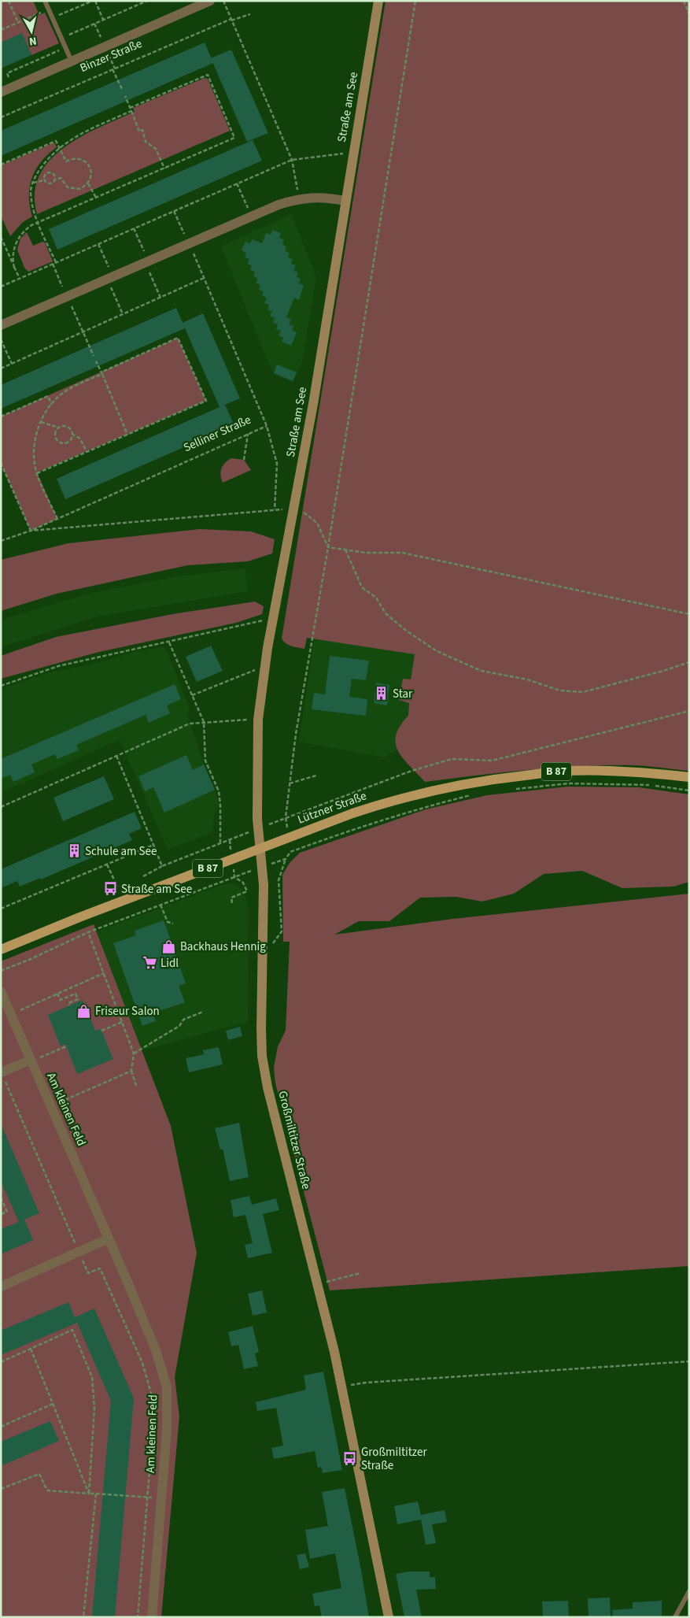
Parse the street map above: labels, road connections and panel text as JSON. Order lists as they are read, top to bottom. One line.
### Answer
{"streets":{"main road":["Straße am See","B 87","Lützner Straße","Großmiltitzer Straße"],"street":["Binzer Straße","Am kleinen Feld"],"path":["Selliner Straße"]},"crossings":[["Straße am See","Lützner Straße"],["Straße am See","Großmiltitzer Straße"],["Lützner Straße","Großmiltitzer Straße"]],"places":{"building":["Star","Schule am See"],"bus stop":["Straße am See","Großmiltitzer Straße"],"shop":["Backhaus Hennig","Friseur Salon"],"supermarket":["Lidl"]},"north":"bottom"}
